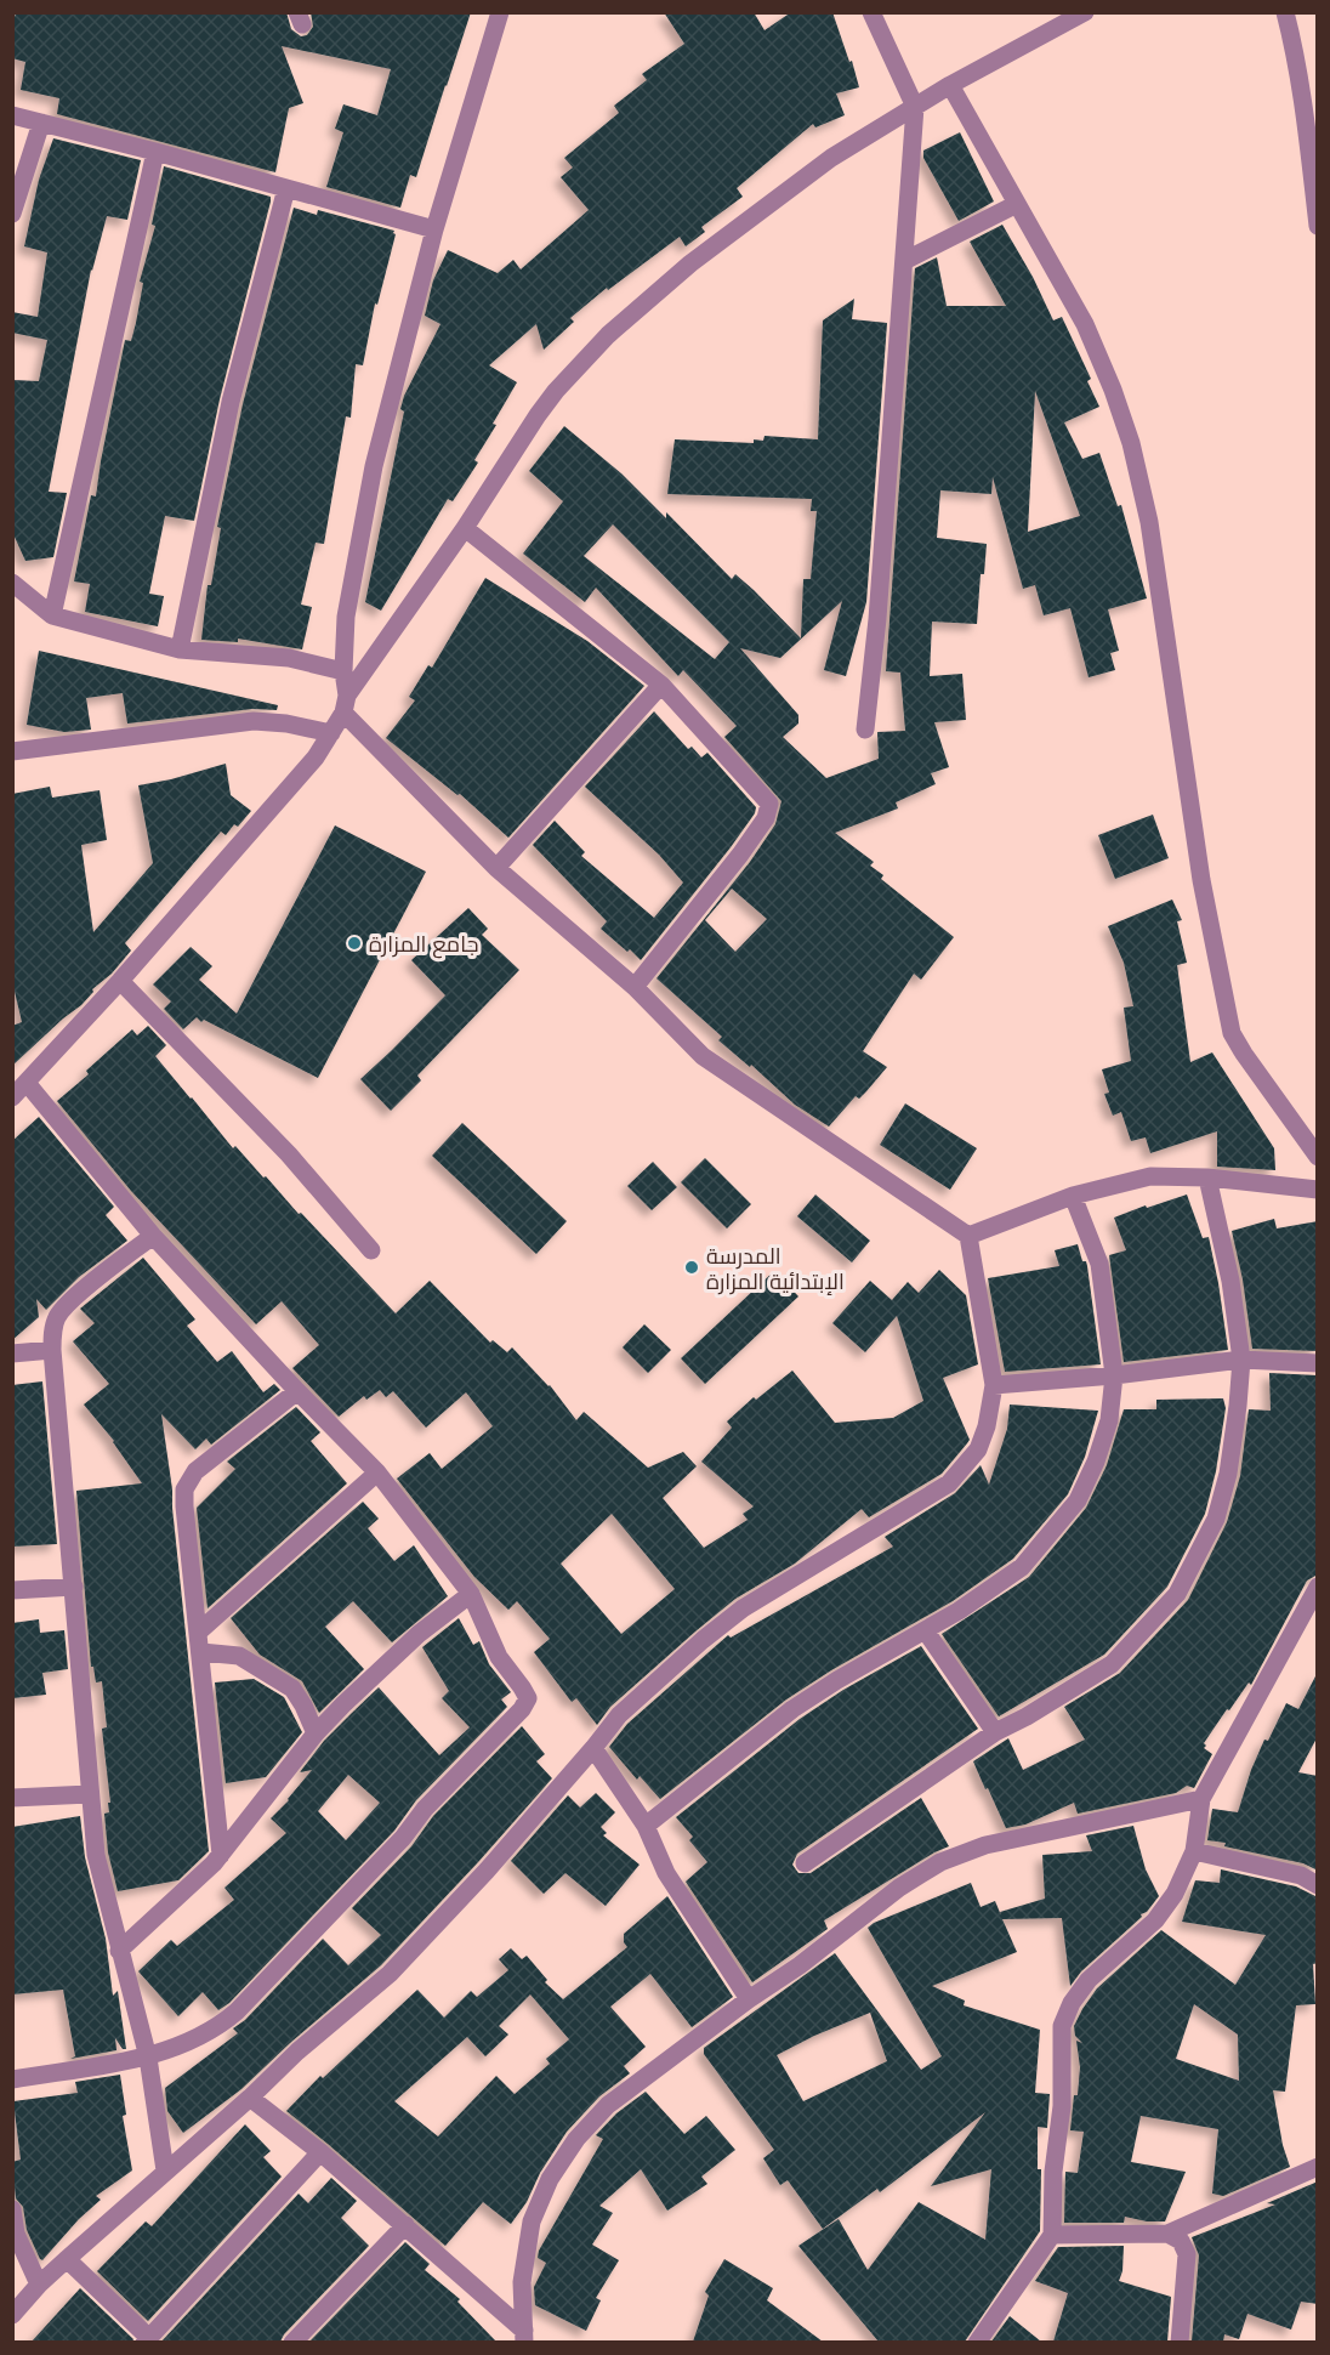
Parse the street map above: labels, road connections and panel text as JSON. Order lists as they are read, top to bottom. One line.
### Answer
{"places":["جامع المزارة","المدرسة الإبتدائية المزارة"]}
